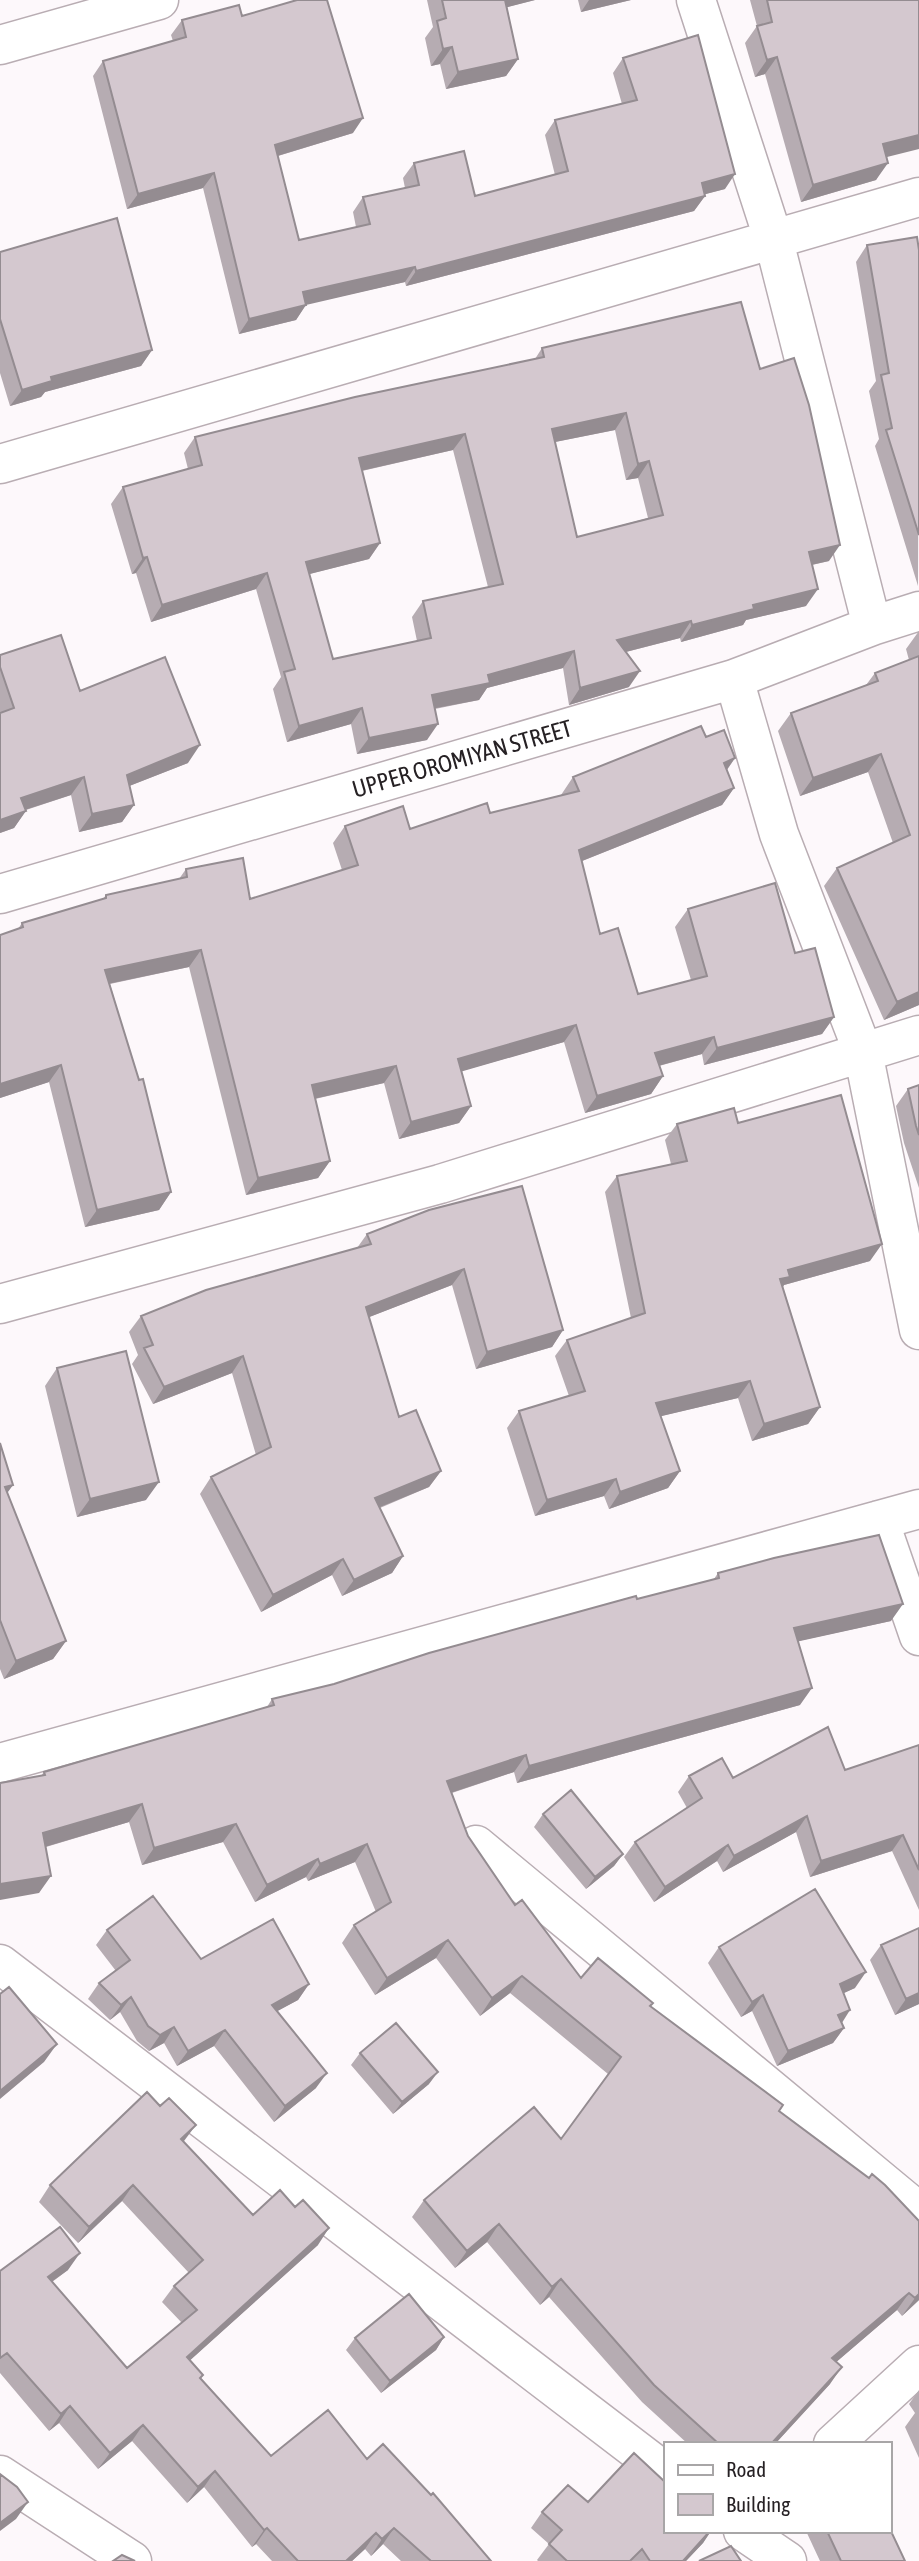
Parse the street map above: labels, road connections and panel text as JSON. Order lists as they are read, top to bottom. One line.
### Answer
{"streets":{"street":["UPPER OROMIYAN STREET"]},"legend":["Road","Building"]}
